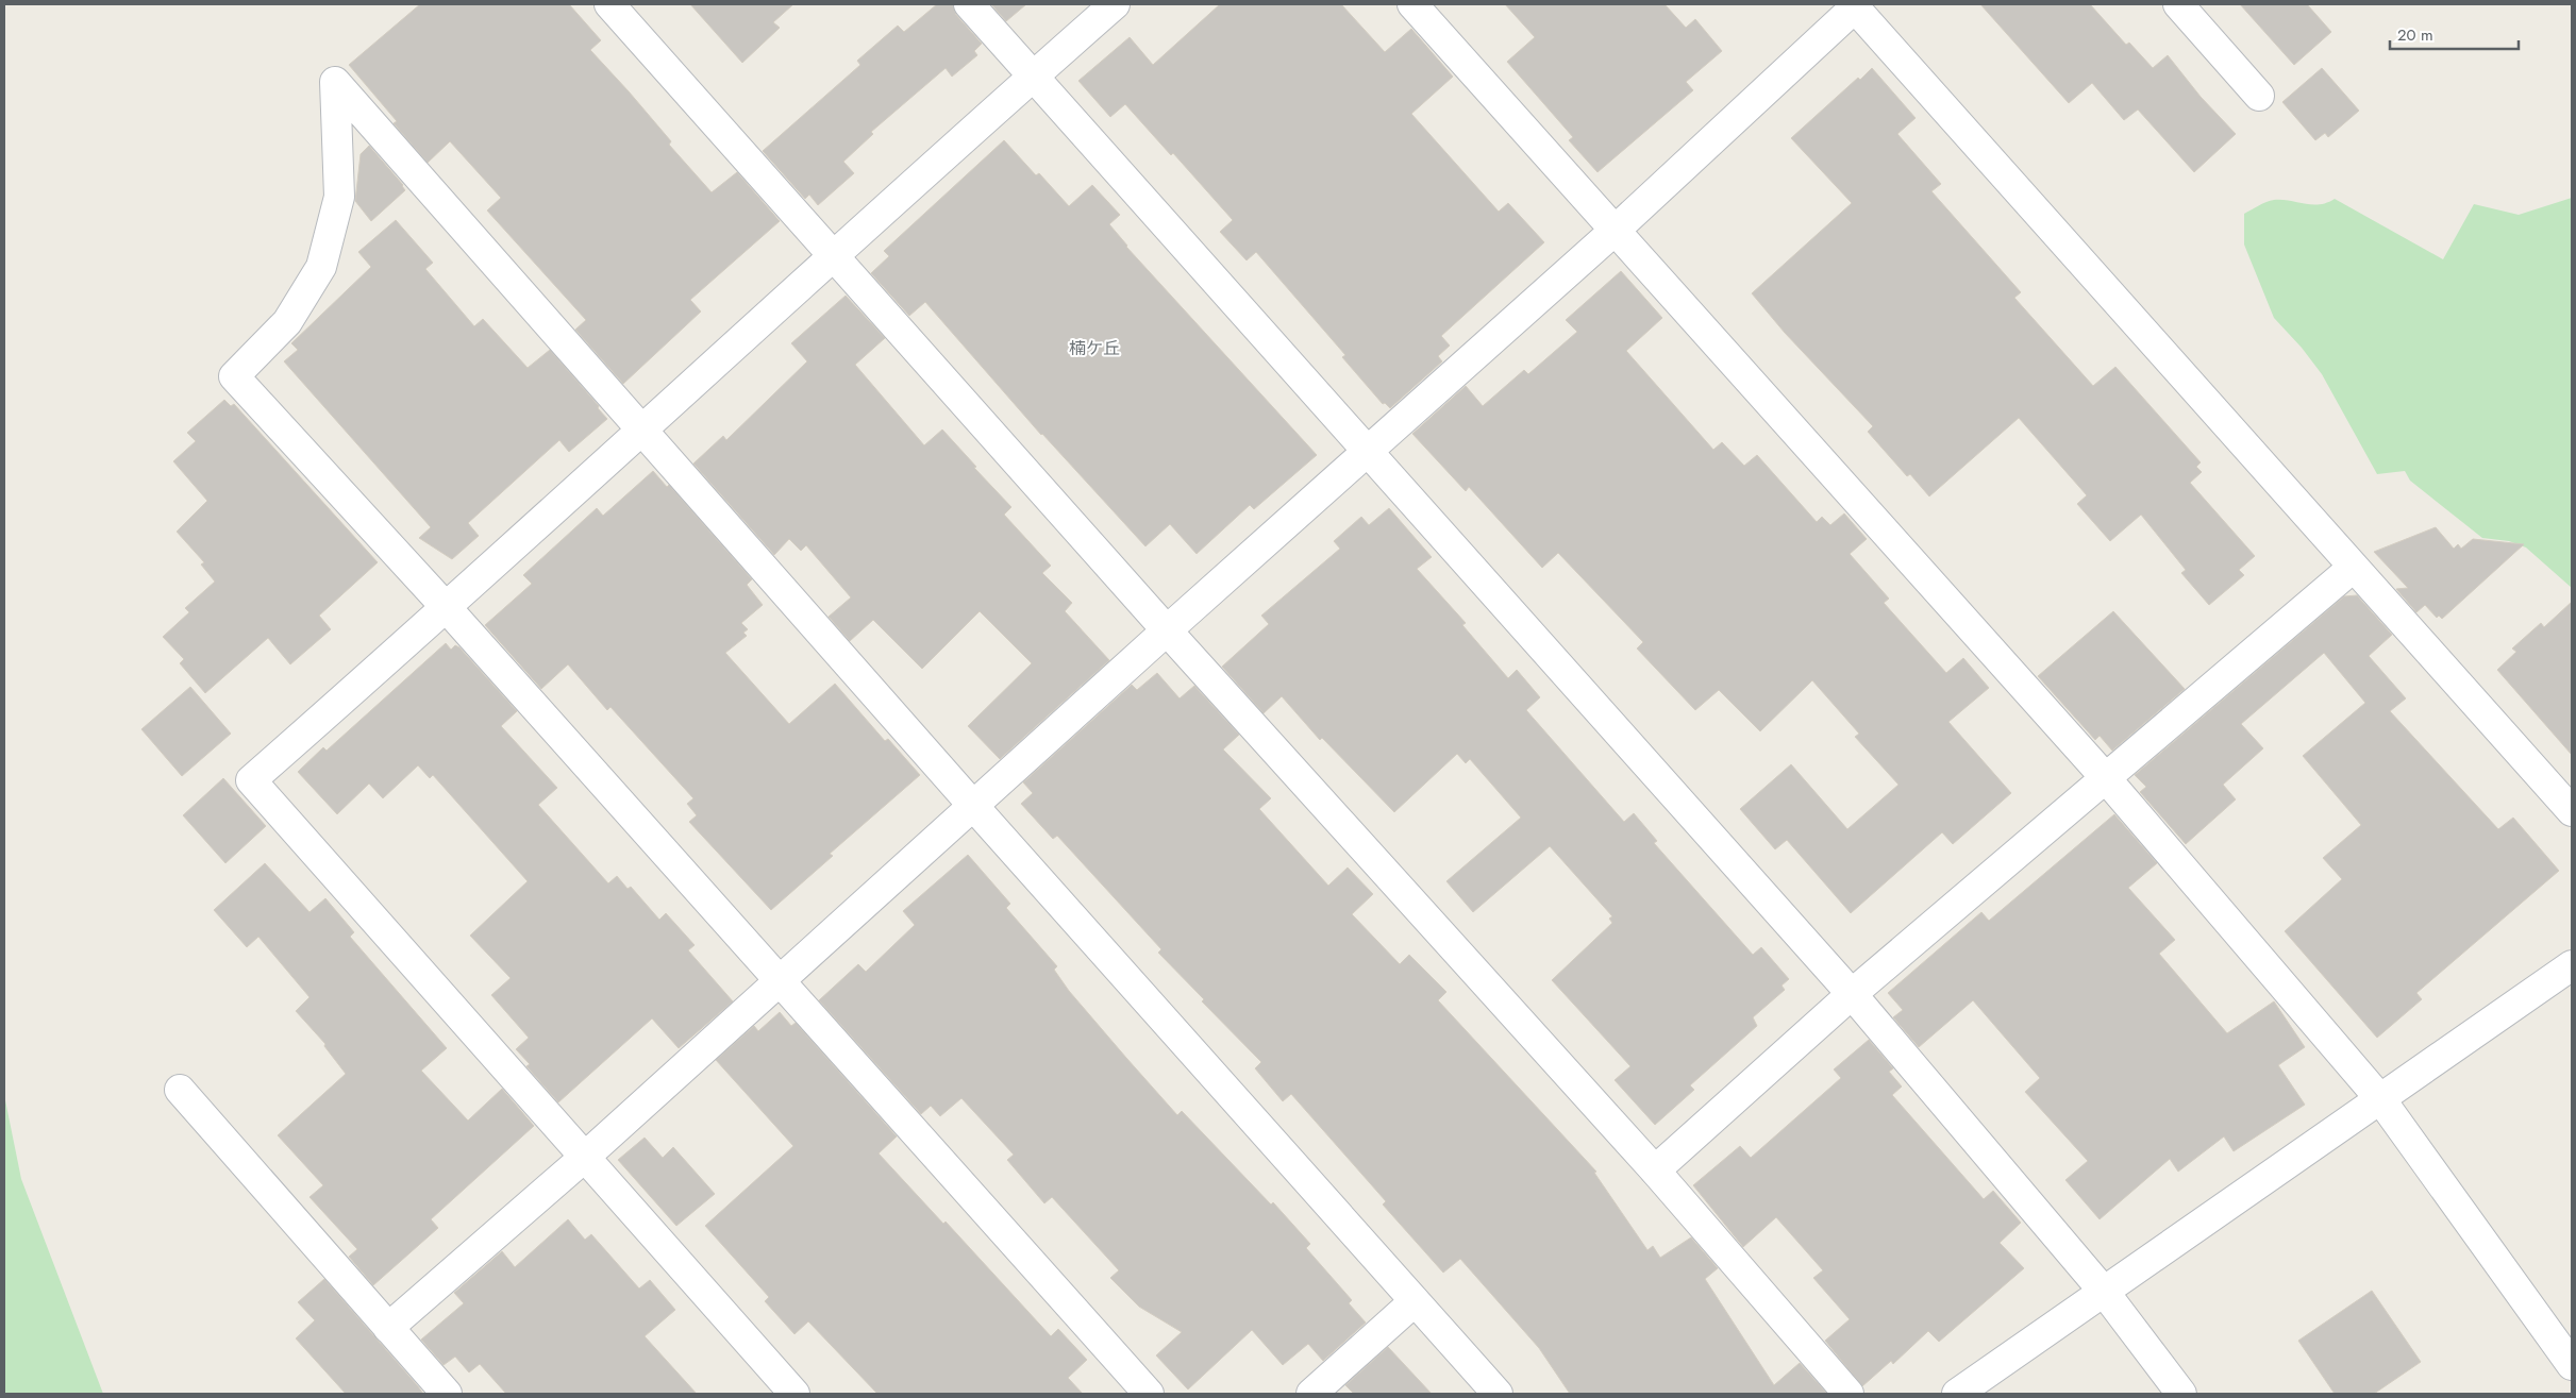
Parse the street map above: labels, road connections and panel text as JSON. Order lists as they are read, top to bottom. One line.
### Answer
{"districts":["楠ケ丘"],"scale_bar":"20 m"}
